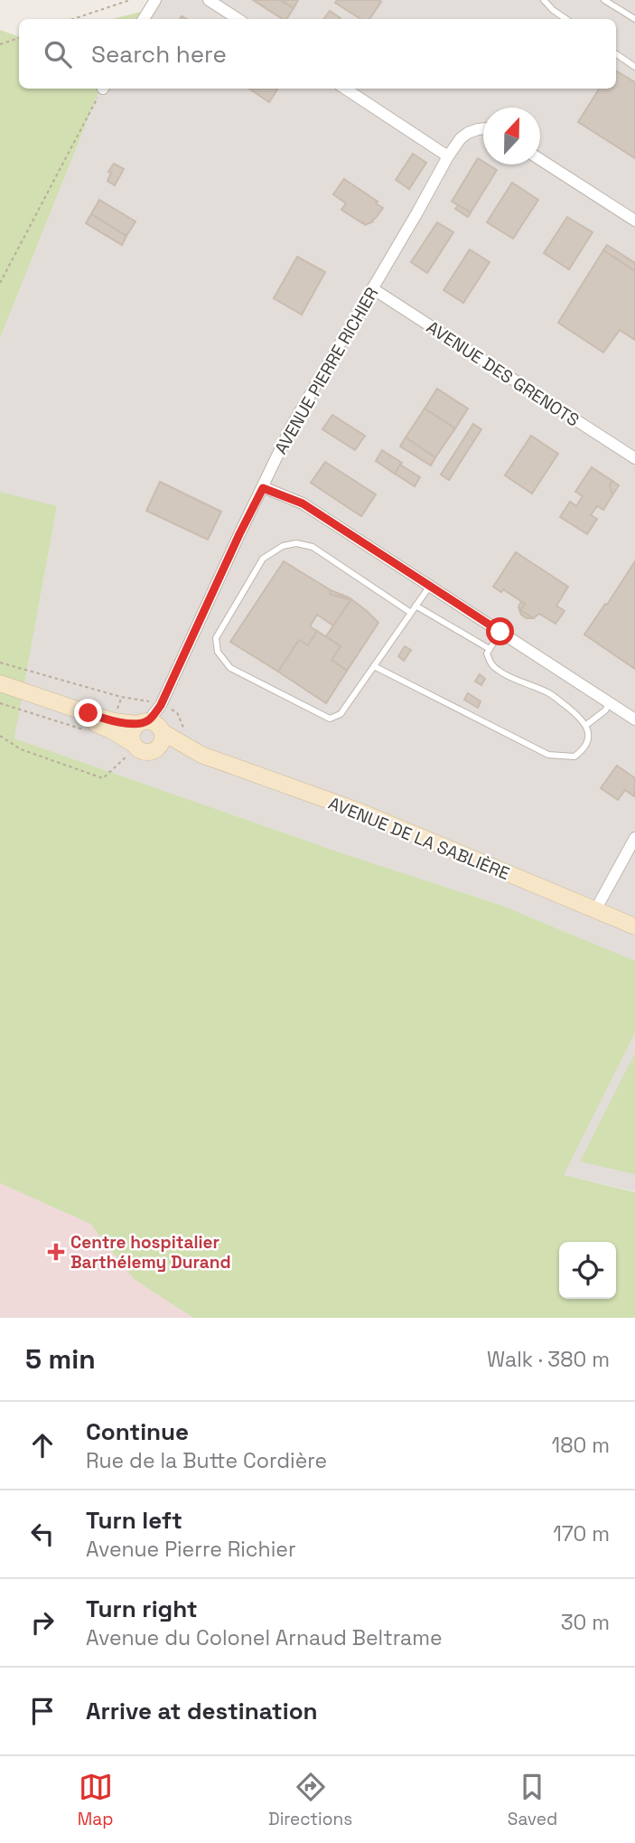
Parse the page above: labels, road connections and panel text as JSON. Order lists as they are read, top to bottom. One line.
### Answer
{"streets":{"main road":["AVENUE DE LA SABLIÈRE"],"street":["AVENUE PIERRE RICHIER","AVENUE DES GRENOTS"]},"crossings":[["AVENUE PIERRE RICHIER","AVENUE DES GRENOTS"],["AVENUE PIERRE RICHIER","AVENUE DE LA SABLIÈRE"]],"places":{"health":["Centre hospitalier Barthélemy Durand"]},"north":"top","page":{"search":"Search here","heading":["5 min","Walk · 380 m"],"list":[["Continue","Rue de la Butte Cordière","180 m"],["Turn left","Avenue Pierre Richier","170 m"],["Turn right","Avenue du Colonel Arnaud Beltrame","30 m"],"Arrive at destination"],"nav":["Map","Directions","Saved"]}}
